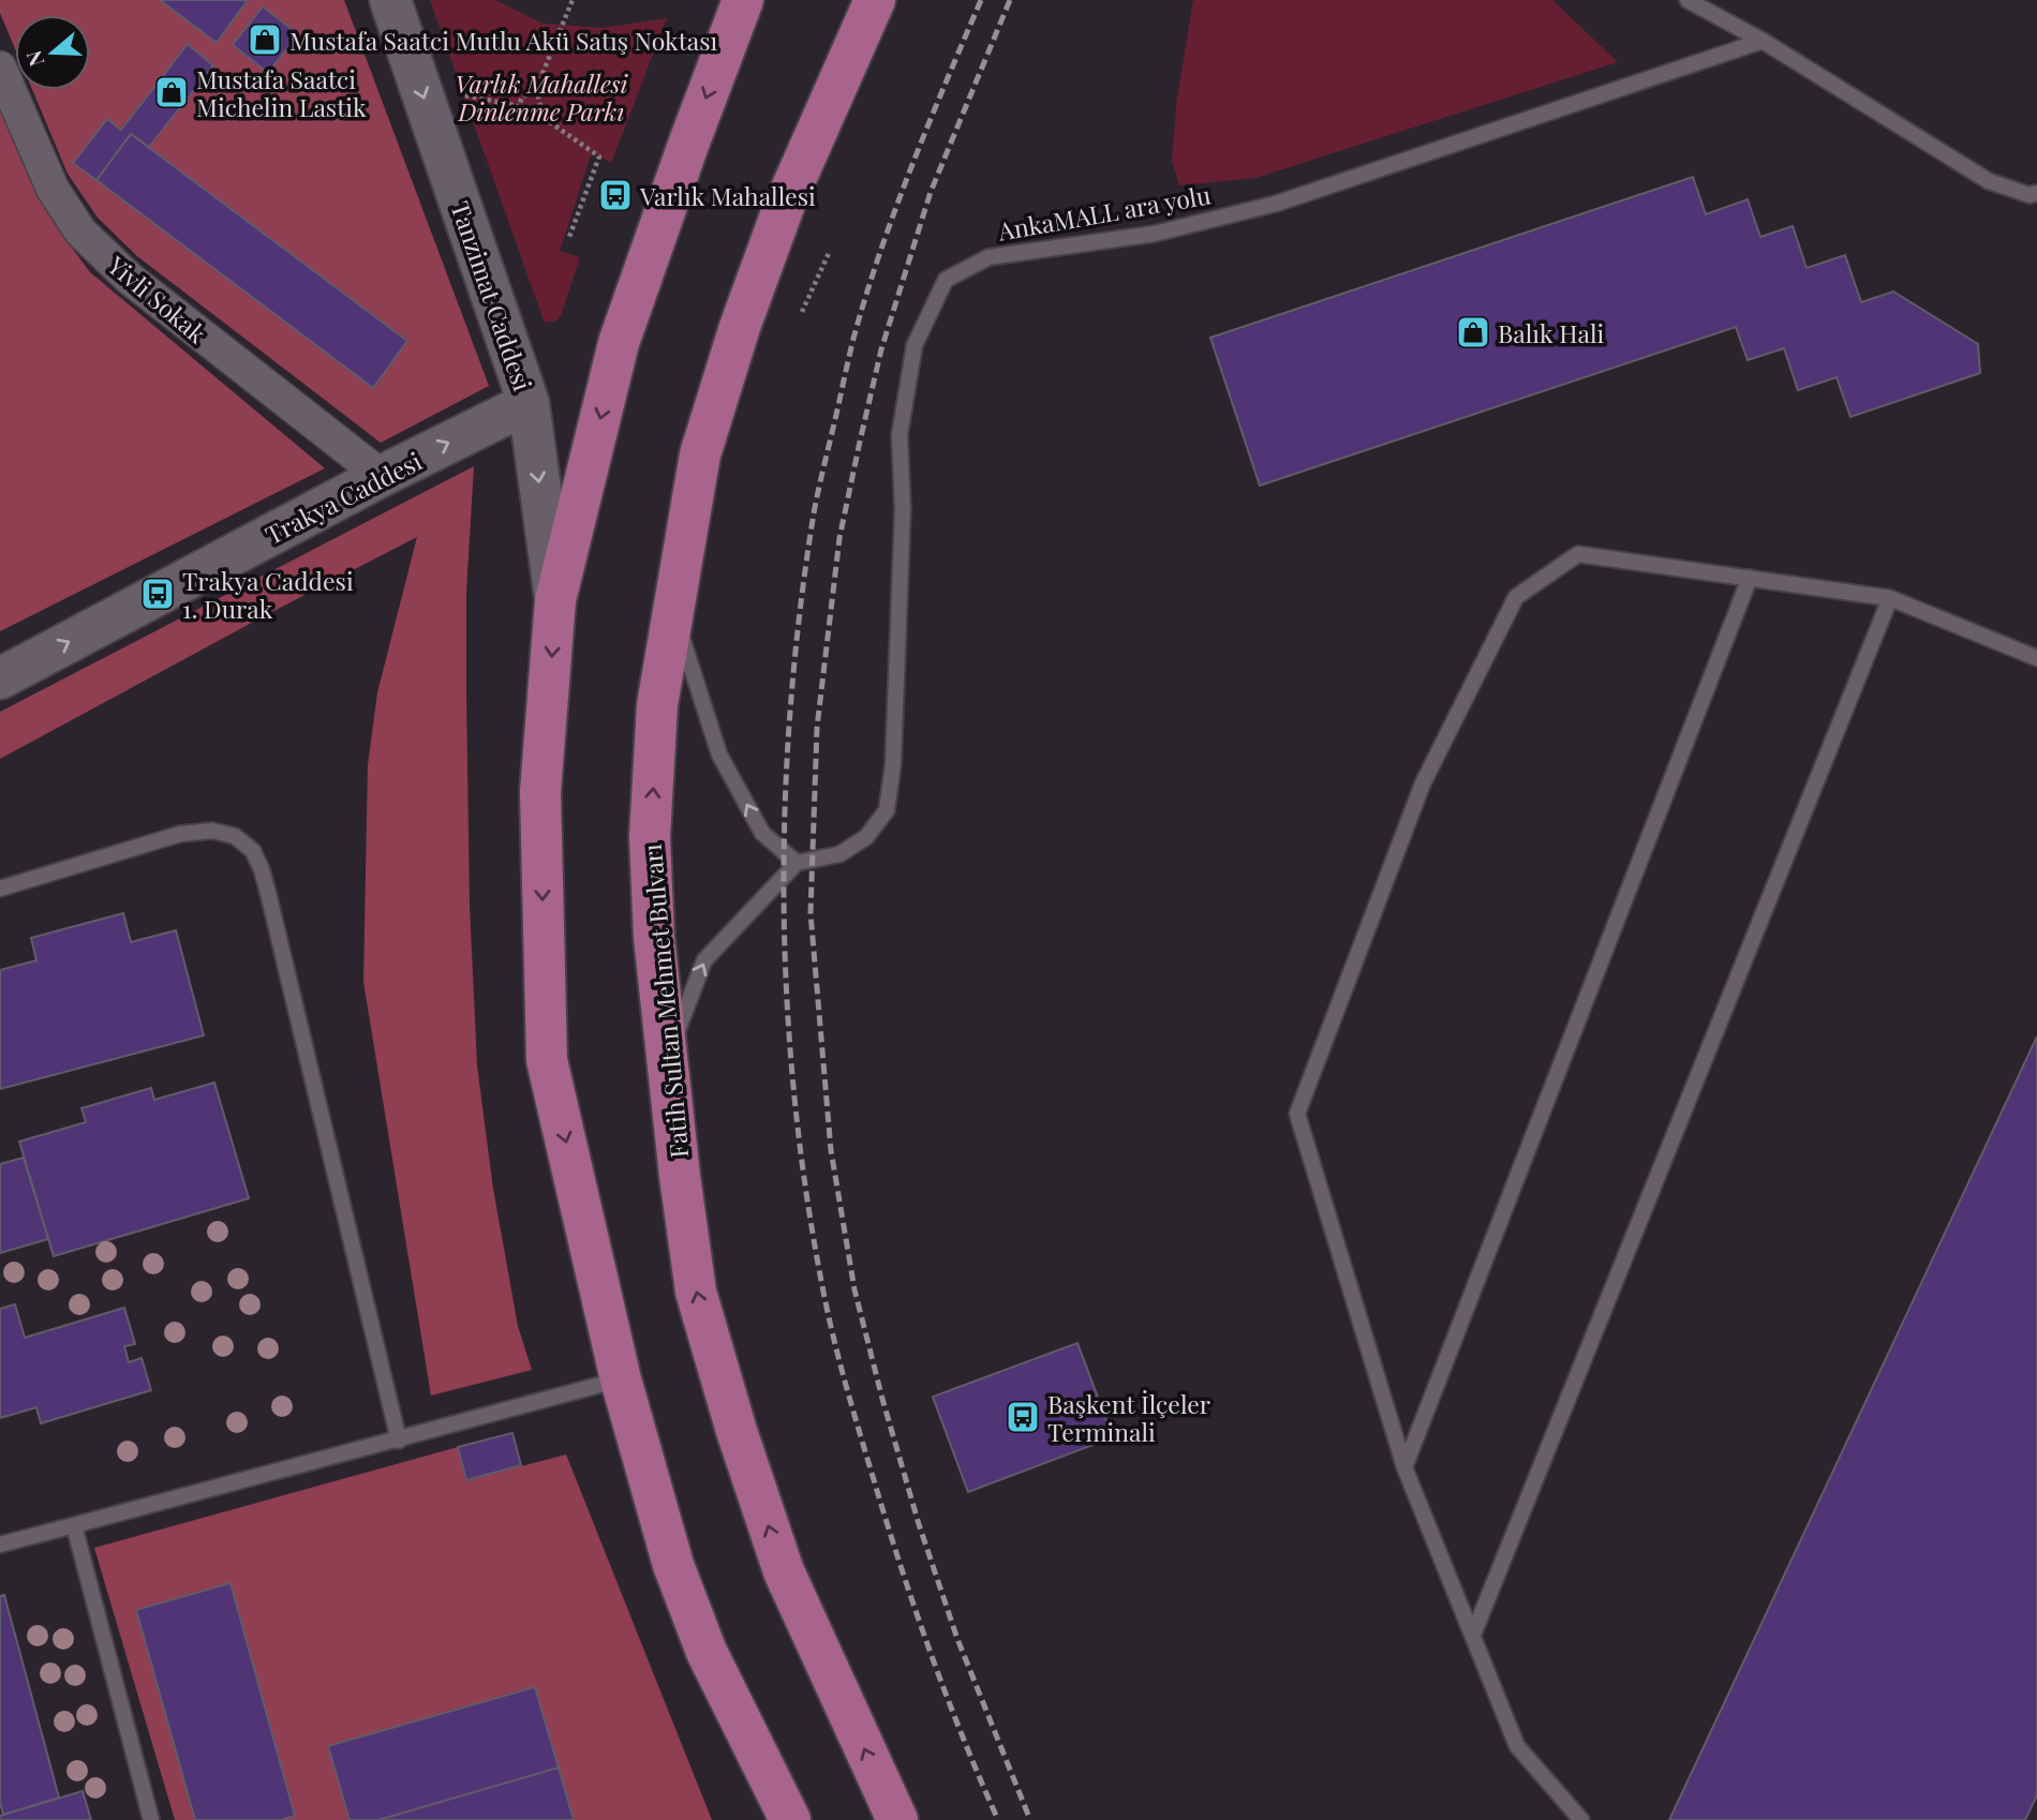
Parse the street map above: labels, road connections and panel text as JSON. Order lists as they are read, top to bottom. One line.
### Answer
{"streets":{"highway":["Fatih Sultan Mehmet Bulvarı"],"main road":["Tanzimat Caddesi","Trakya Caddesi"],"street":["Yivli Sokak"],"lane":["AnkaMALL ara yolu"]},"crossings":[["Tanzimat Caddesi","Trakya Caddesi"],["Yivli Sokak","Trakya Caddesi"]],"one_way":["Tanzimat Caddesi","Trakya Caddesi"],"parks":["Varlık Mahallesi Dinlenme Parkı"],"places":{"shop":["Mustafa Saatci Mutlu Akü Satış Noktası","Mustafa Saatci Michelin Lastik","Balık Hali"],"bus stop":["Varlık Mahallesi","Trakya Caddesi 1. Durak","Başkent İlçeler Terminali"]},"north":"left"}
